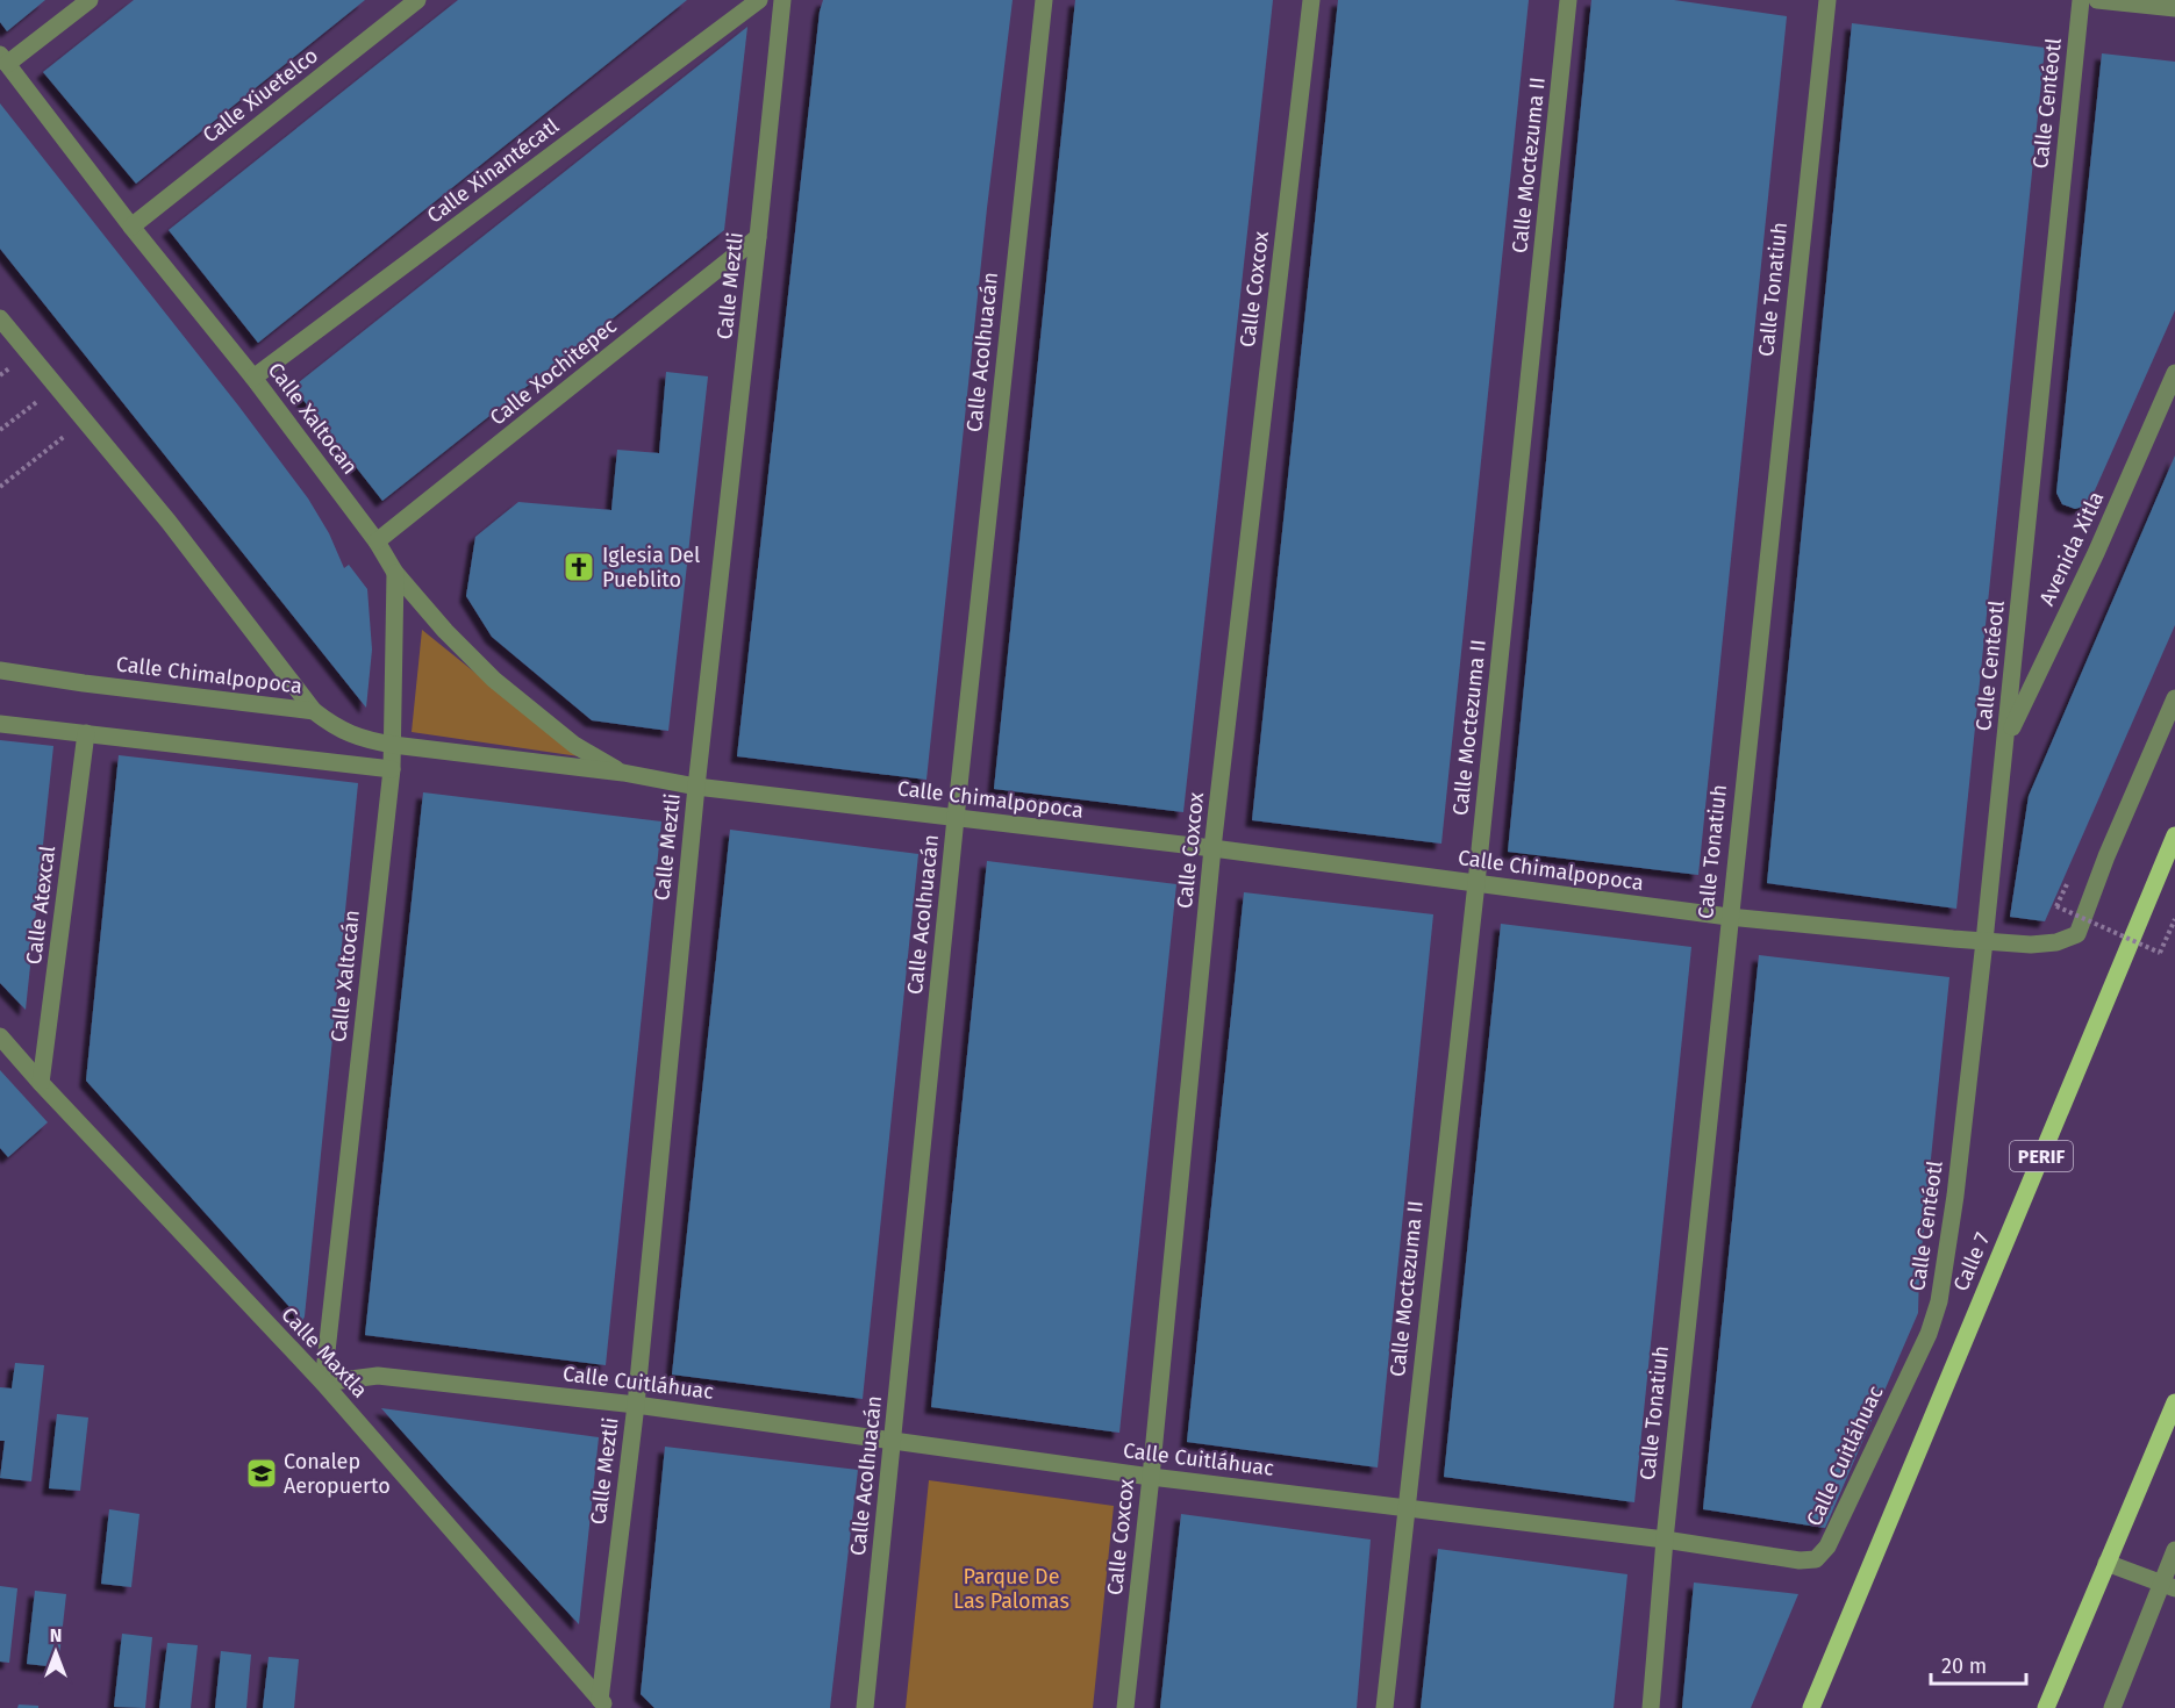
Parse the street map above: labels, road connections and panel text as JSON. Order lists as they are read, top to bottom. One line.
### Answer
{"streets":{"main road":["PERIF","Calle 7"],"street":["Calle Xiuetelco","Calle Centéotl","Calle Moctezuma II","Calle Xinantécatl","Calle Meztli","Calle Coxcox","Calle Tonatiuh","Calle Acolhuacán","Calle Xochitepec","Calle Xaltocan","Avenida Xitla","Calle Chimalpopoca","Calle Atexcal","Calle Xaltocán","Calle Maxtla","Calle Cuitláhuac"]},"crossings":[["Calle Xiuetelco","Calle Xaltocan"],["Calle Centéotl","Avenida Xitla"],["Calle Centéotl","Calle Chimalpopoca"],["Calle Centéotl","Calle Cuitláhuac"],["Calle Moctezuma II","Calle Chimalpopoca"],["Calle Moctezuma II","Calle Cuitláhuac"],["Calle Xinantécatl","Calle Xaltocan"],["Calle Meztli","Calle Xochitepec"],["Calle Meztli","Calle Chimalpopoca"],["Calle Meztli","Calle Maxtla"],["Calle Meztli","Calle Cuitláhuac"],["Calle Coxcox","Calle Chimalpopoca"],["Calle Coxcox","Calle Cuitláhuac"],["Calle Tonatiuh","Calle Chimalpopoca"],["Calle Tonatiuh","Calle Cuitláhuac"],["Calle Acolhuacán","Calle Chimalpopoca"],["Calle Acolhuacán","Calle Cuitláhuac"],["Calle Xochitepec","Calle Xaltocan"],["Calle Xaltocan","Calle Chimalpopoca"],["Calle Xaltocan","Calle Xaltocán"],["Calle Chimalpopoca","Calle Xaltocán"],["Calle Atexcal","Calle Maxtla"],["Calle Xaltocán","Calle Maxtla"],["Calle Xaltocán","Calle Cuitláhuac"],["Calle Maxtla","Calle Cuitláhuac"]],"parks":["Parque De Las Palomas"],"places":{"church":["Iglesia Del Pueblito"],"school or university":["Conalep Aeropuerto"]},"scale_bar":"20 m","north":"top"}
